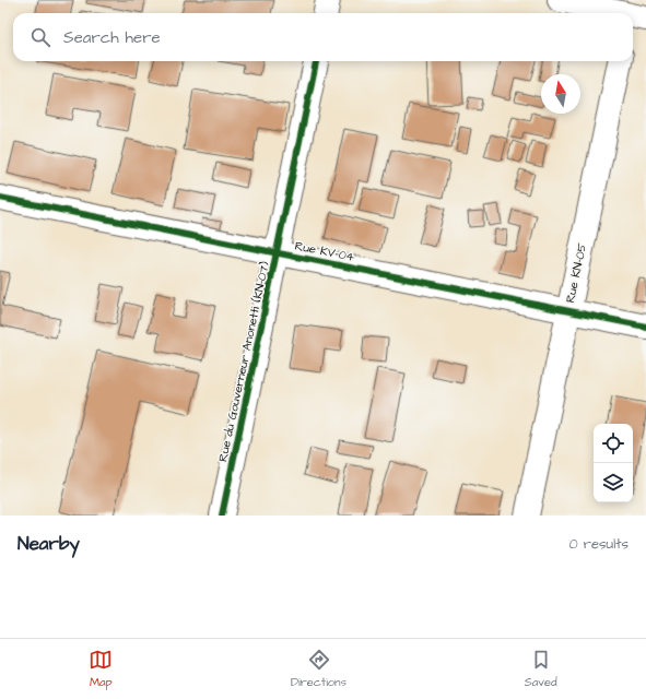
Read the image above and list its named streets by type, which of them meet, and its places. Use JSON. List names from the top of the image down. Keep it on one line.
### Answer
{"streets":{"street":["Rue KV-04","Rue KN-05","Rue du Gouverneur Anonetti (KN-07)"]},"crossings":[["Rue KV-04","Rue KN-05"],["Rue KV-04","Rue du Gouverneur Anonetti (KN-07)"]],"north":"top","page":{"search":"Search here","heading":["Nearby","0 results"],"nav":["Map","Directions","Saved"]}}
